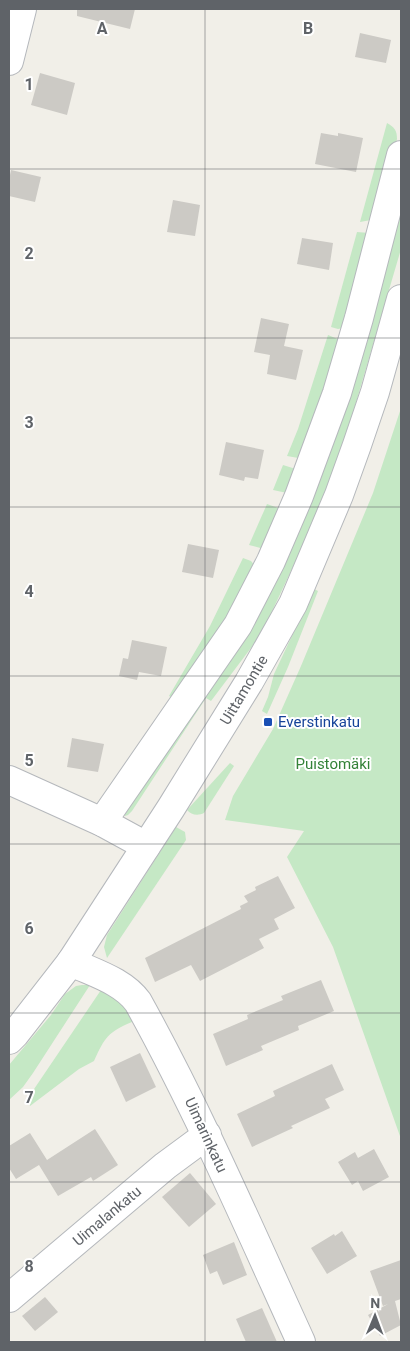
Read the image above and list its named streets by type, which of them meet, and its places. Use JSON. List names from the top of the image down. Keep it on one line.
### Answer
{"streets":{"street":["Uittamontie","Uimarinkatu","Uimalankatu"]},"crossings":[["Uittamontie","Uimarinkatu"],["Uimarinkatu","Uimalankatu"]],"parks":["Puistomäki"],"places":{"transit":["Everstinkatu"]},"north":"top","grid":{"columns":["A","B"],"rows":["1","2","3","4","5","6","7","8"]}}
